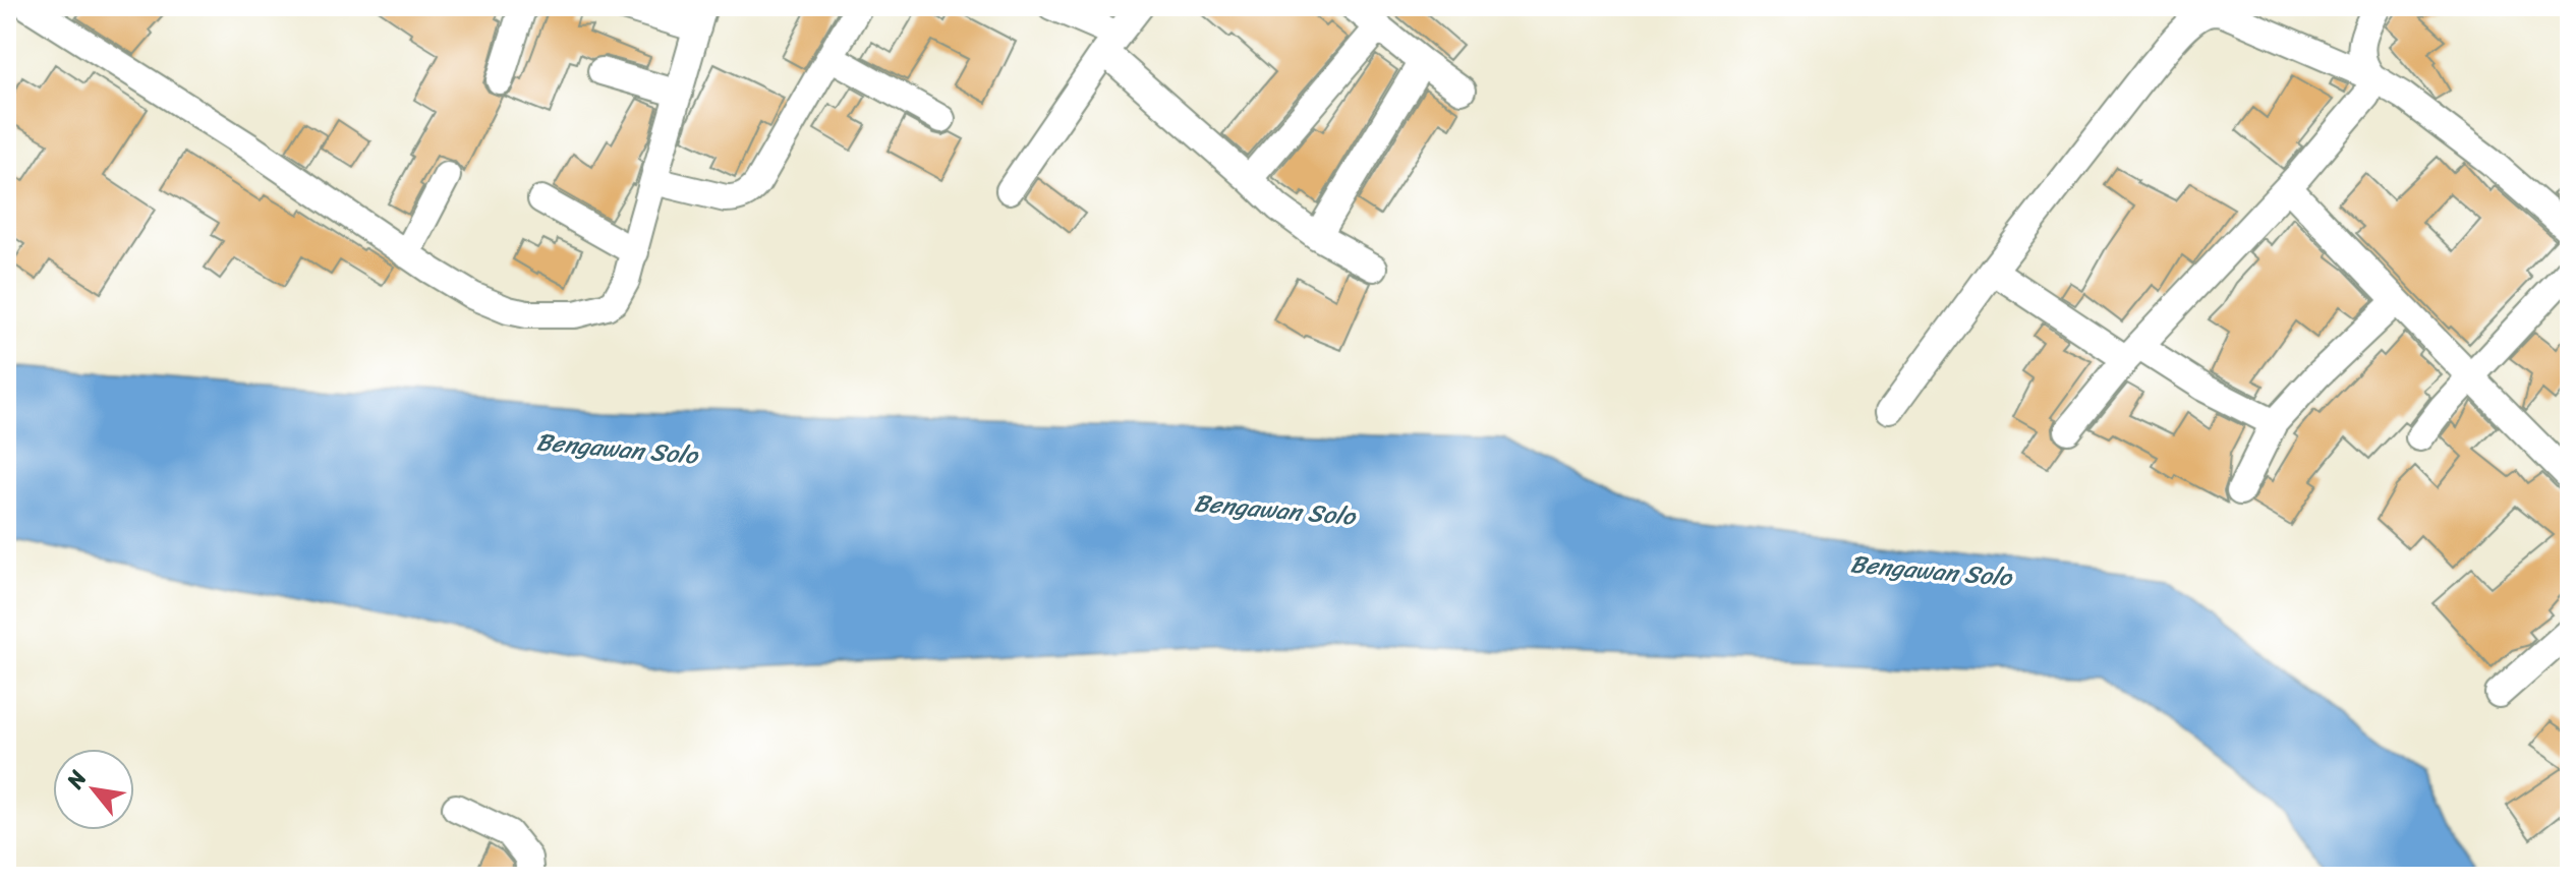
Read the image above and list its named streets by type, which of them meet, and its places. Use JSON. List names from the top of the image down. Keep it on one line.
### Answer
{"water":["Bengawan Solo"],"north":"top left"}
